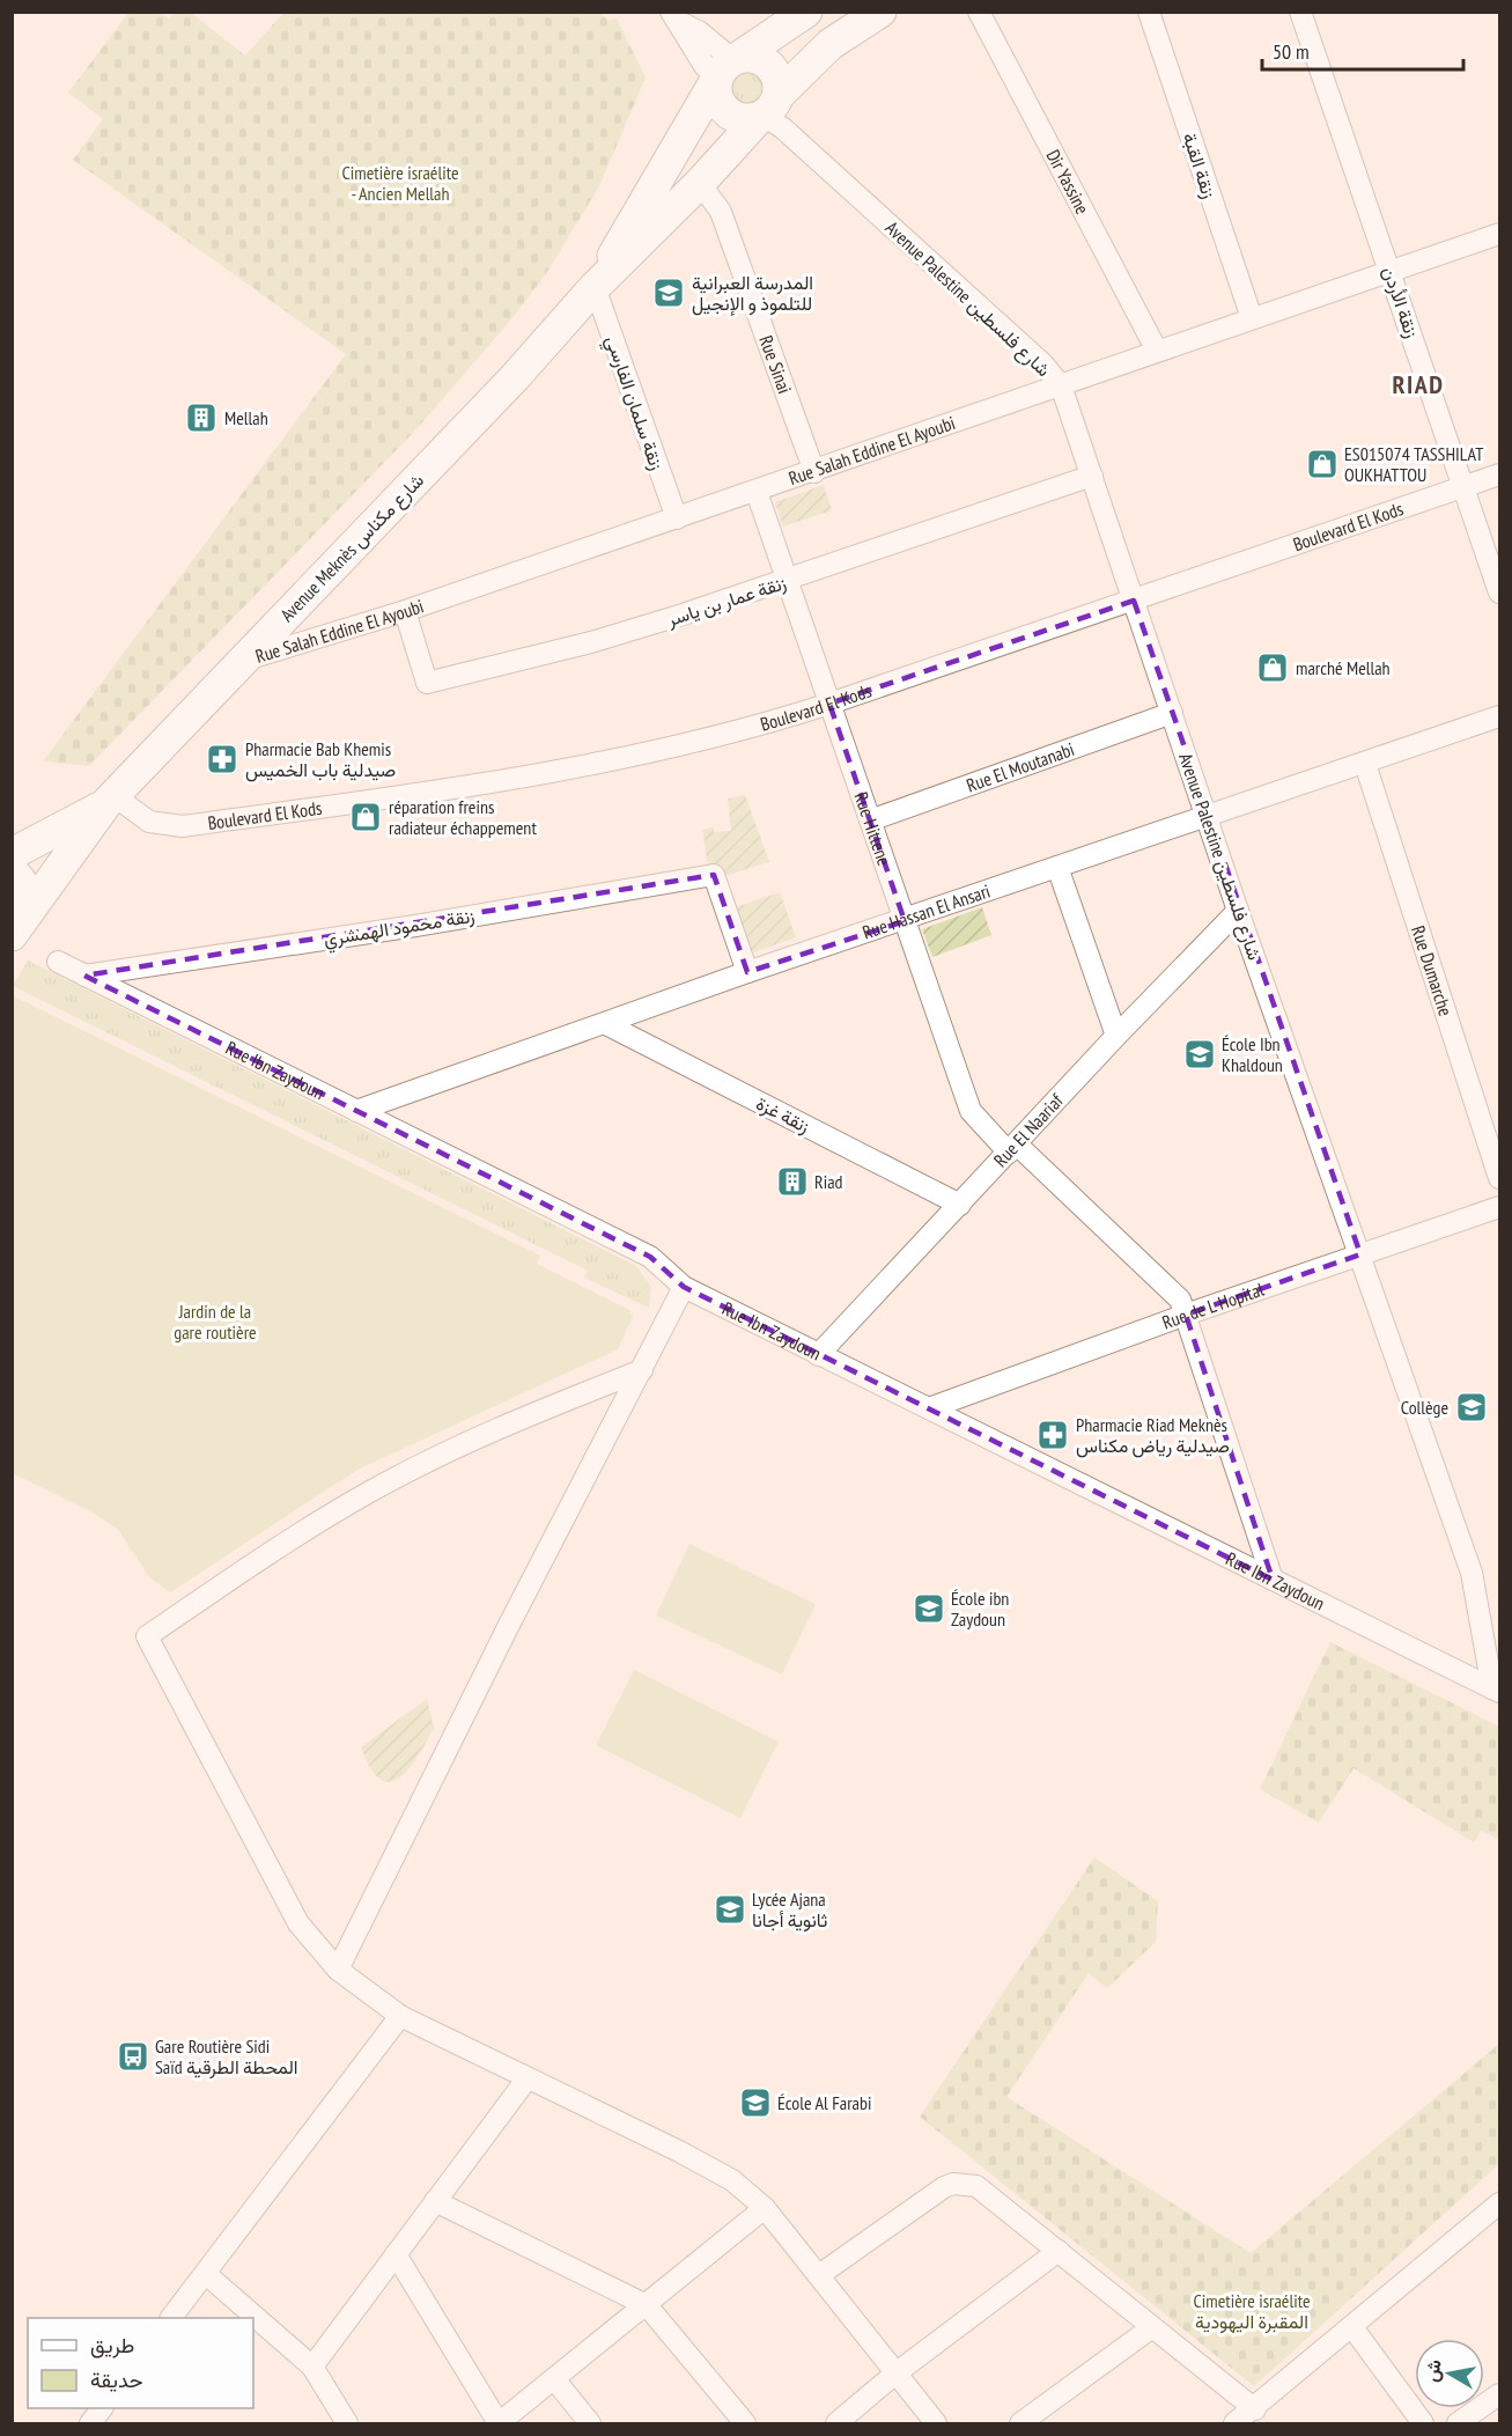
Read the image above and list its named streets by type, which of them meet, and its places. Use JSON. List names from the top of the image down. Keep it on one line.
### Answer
{"streets":{"street":["زنقة القبة","Dir Yassine","Avenue Palestine شارع فلسطين","زنقة الأردن","Rue Sinai","زنقة سلمان الفارسي","Rue Salah Eddine El Ayoubi","Boulevard El Kods","Avenue Meknès شارع مكناس","زنقة عمار بن ياسر","Rue El Moutanabi","Rue Hittene","Rue Hassan El Ansari","زنقة محمود الهمشري","Rue Dumarche","Rue Ibn Zaydoun","زنقة غزة","Rue El Naariaf","Rue de L Hopital"]},"crossings":[["زنقة القبة","Rue Salah Eddine El Ayoubi"],["Dir Yassine","Rue Salah Eddine El Ayoubi"],["Avenue Palestine شارع فلسطين","Rue Salah Eddine El Ayoubi"],["Avenue Palestine شارع فلسطين","Boulevard El Kods"],["Avenue Palestine شارع فلسطين","Avenue Meknès شارع مكناس"],["Avenue Palestine شارع فلسطين","زنقة عمار بن ياسر"],["Avenue Palestine شارع فلسطين","Rue El Moutanabi"],["Avenue Palestine شارع فلسطين","Rue Hassan El Ansari"],["Avenue Palestine شارع فلسطين","Rue Ibn Zaydoun"],["Avenue Palestine شارع فلسطين","Rue El Naariaf"],["Avenue Palestine شارع فلسطين","Rue de L Hopital"],["زنقة الأردن","Rue Salah Eddine El Ayoubi"],["زنقة الأردن","Boulevard El Kods"],["Rue Sinai","Rue Salah Eddine El Ayoubi"],["Rue Sinai","Avenue Meknès شارع مكناس"],["زنقة سلمان الفارسي","Rue Salah Eddine El Ayoubi"],["زنقة سلمان الفارسي","Avenue Meknès شارع مكناس"],["Rue Salah Eddine El Ayoubi","Avenue Meknès شارع مكناس"],["Rue Salah Eddine El Ayoubi","زنقة عمار بن ياسر"],["Rue Salah Eddine El Ayoubi","Rue Hittene"],["Boulevard El Kods","Avenue Meknès شارع مكناس"],["Boulevard El Kods","Rue Hittene"],["زنقة عمار بن ياسر","Rue Hittene"],["Rue El Moutanabi","Rue Hittene"],["Rue Hittene","Rue Hassan El Ansari"],["Rue Hittene","Rue Ibn Zaydoun"],["Rue Hittene","Rue El Naariaf"],["Rue Hittene","Rue de L Hopital"],["Rue Hassan El Ansari","زنقة محمود الهمشري"],["Rue Hassan El Ansari","Rue Dumarche"],["Rue Hassan El Ansari","Rue Ibn Zaydoun"],["Rue Hassan El Ansari","زنقة غزة"],["زنقة محمود الهمشري","Rue Ibn Zaydoun"],["Rue Ibn Zaydoun","Rue El Naariaf"],["Rue Ibn Zaydoun","Rue de L Hopital"],["زنقة غزة","Rue El Naariaf"]],"districts":["RIAD"],"parks":["Cimetière israélite - Ancien Mellah","Jardin de la gare routière","Cimetière israélite المقبرة اليهودية"],"places":{"school or university":["المدرسة العبرانية للتلموذ و الإنجيل","École Ibn Khaldoun","Collège","École ibn Zaydoun","Lycée Ajana ثانوية أجانا","École Al Farabi"],"building":["Mellah","Riad"],"shop":["ES015074 TASSHILAT OUKHATTOU","marché Mellah","réparation freins radiateur échappement"],"pharmacy":["Pharmacie Bab Khemis صيدلية باب الخميس","Pharmacie Riad Meknès صيدلية رياض مكناس"],"bus stop":["Gare Routière Sidi Saïd المحطة الطرقية"]},"legend":["طريق","حديقة"],"scale_bar":"50 m","north":"left"}
